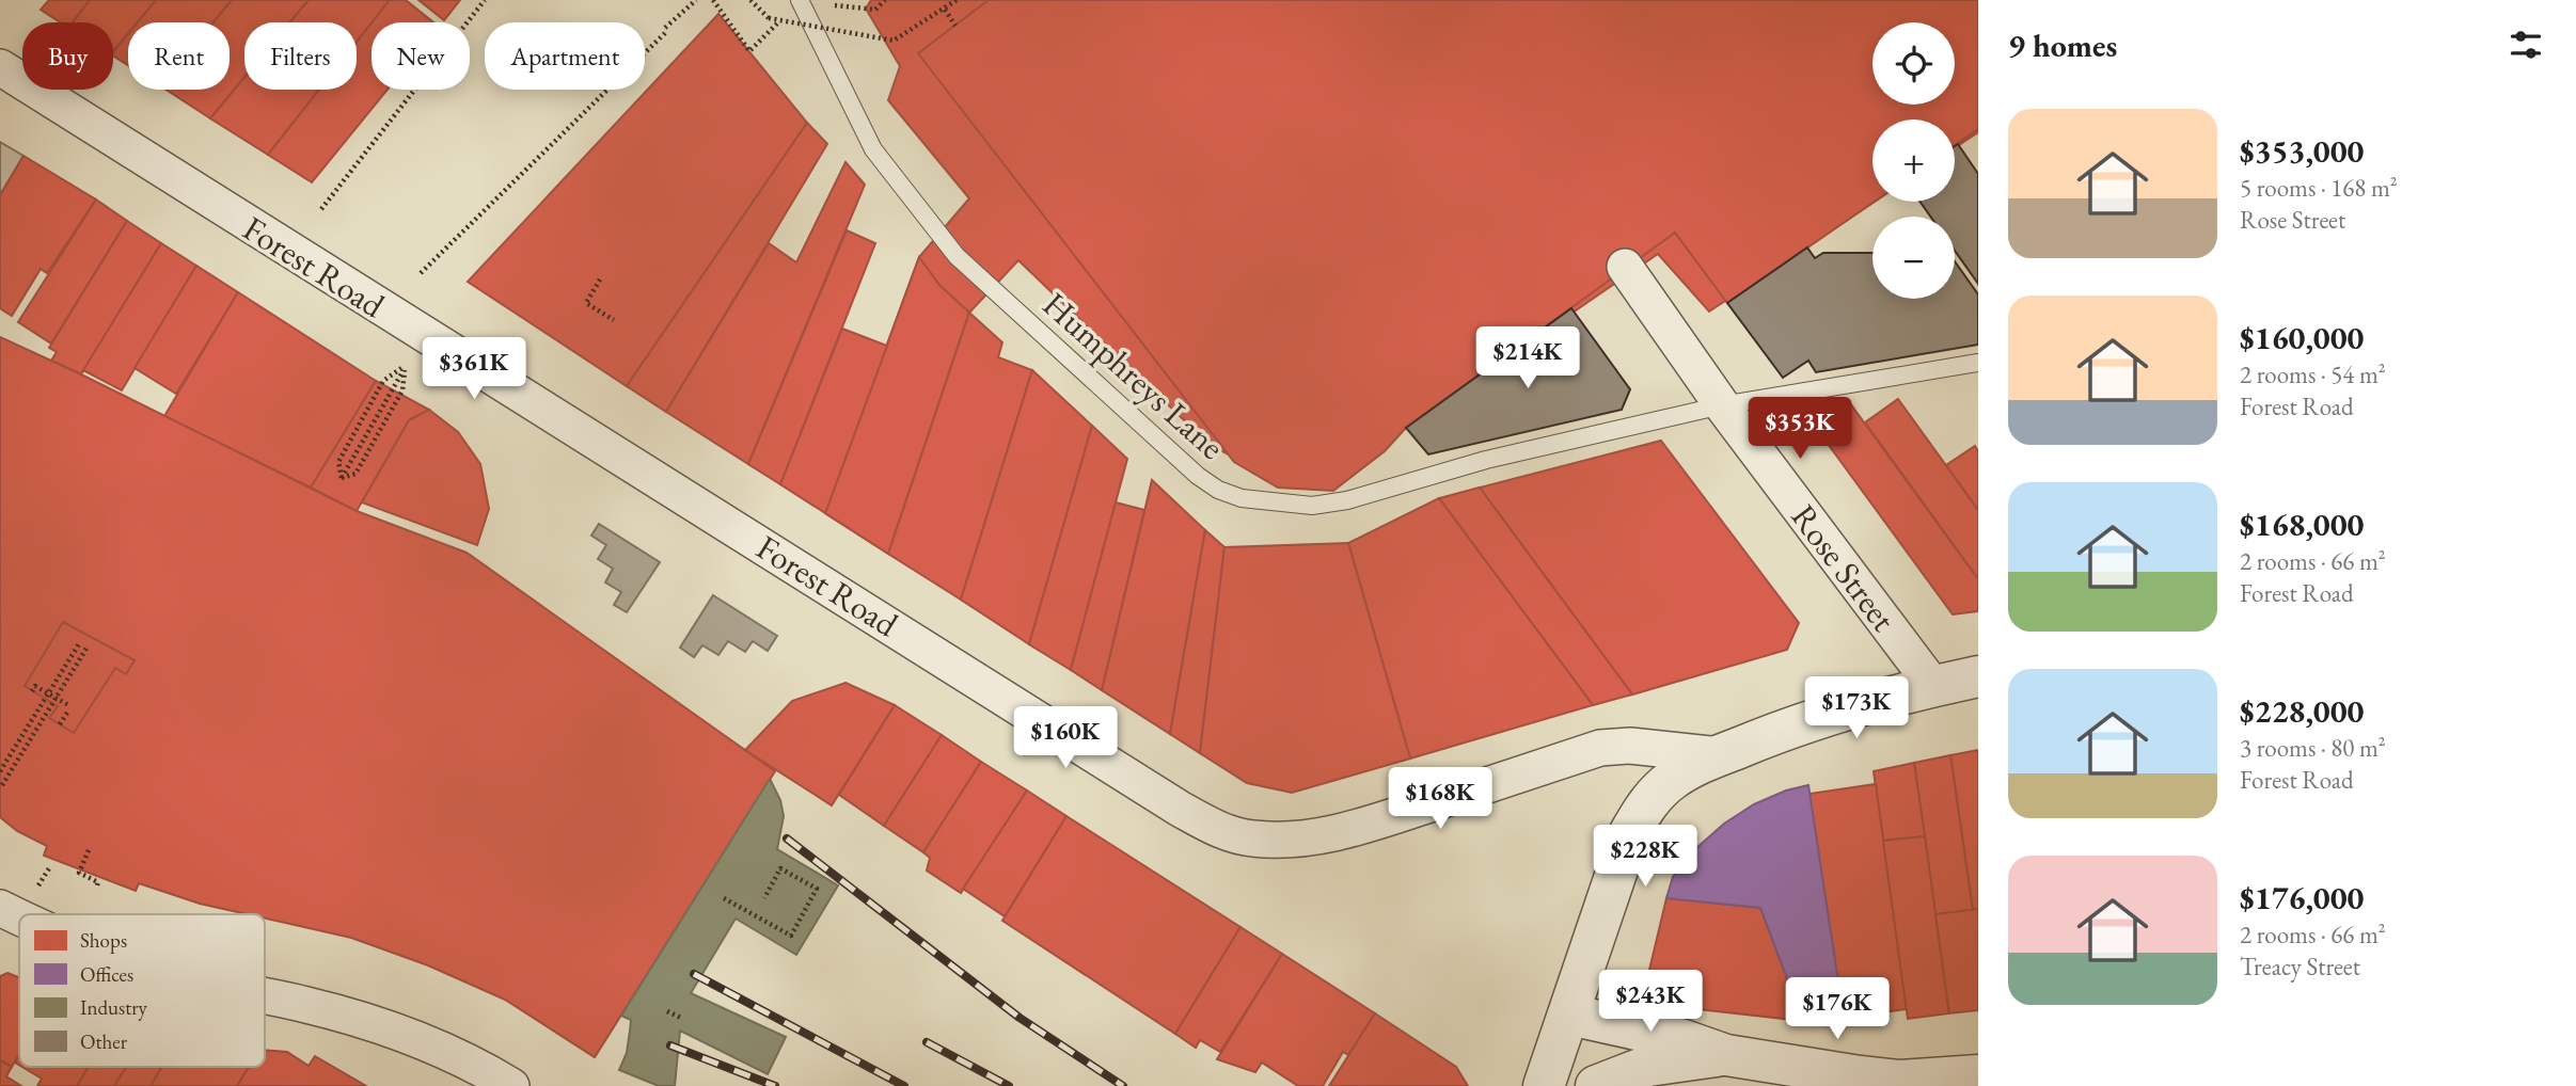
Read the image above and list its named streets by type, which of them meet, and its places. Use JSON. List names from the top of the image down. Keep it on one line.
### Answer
{"streets":{"street":["Forest Road","Rose Street"],"lane":["Humphreys Lane"]},"crossings":[["Forest Road","Rose Street"],["Humphreys Lane","Rose Street"]],"legend":["Shops","Offices","Industry","Other"],"page":{"heading":"9 homes","map_buttons":["+","−"],"chip":["Buy","Rent","Filters","New","Apartment"],"list":[{"name":"$353,000","note":"5 rooms · 168 m² · Rose Street"},{"name":"$160,000","note":"2 rooms · 54 m² · Forest Road"},{"name":"$168,000","note":"2 rooms · 66 m² · Forest Road"},{"name":"$228,000","note":"3 rooms · 80 m² · Forest Road"},{"name":"$176,000","note":"2 rooms · 66 m² · Treacy Street"}],"price":["$214K","$361K","$353K","$173K","$160K","$168K","$228K","$243K","$176K"]}}
